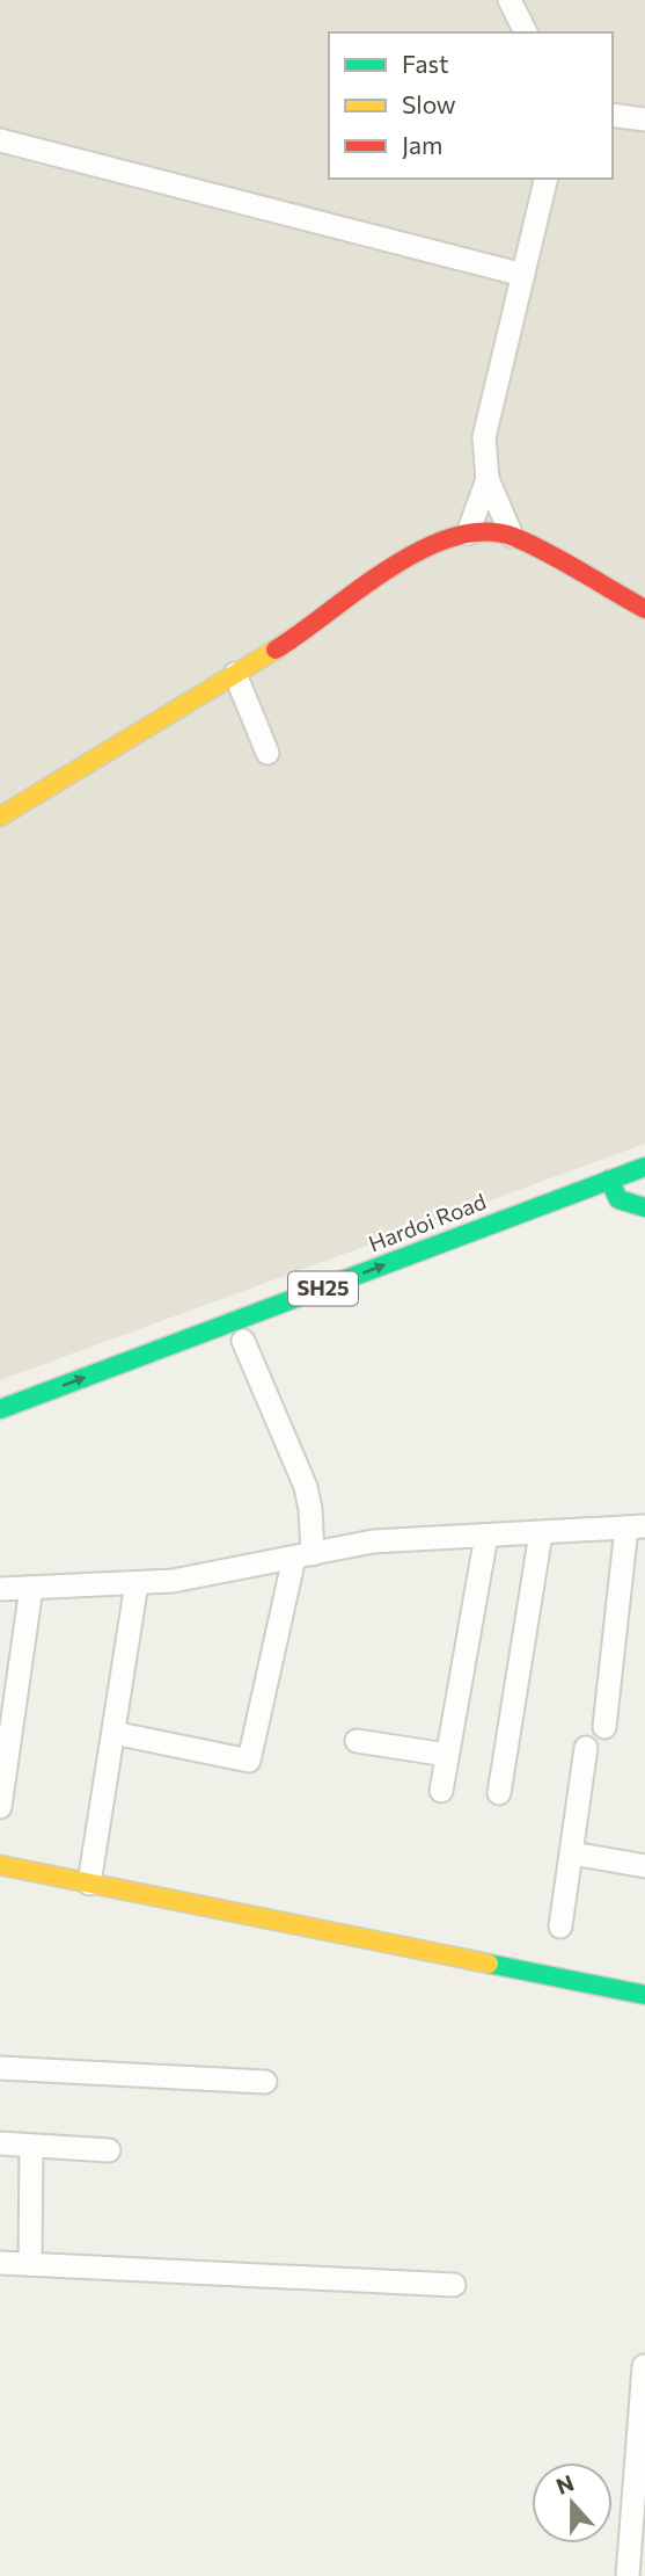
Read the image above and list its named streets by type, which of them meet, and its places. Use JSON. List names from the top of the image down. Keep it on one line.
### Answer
{"streets":{"street":["Hardoi Road","SH25"]},"one_way":["Hardoi Road"],"legend":["Fast","Slow","Jam"],"north":"top"}
